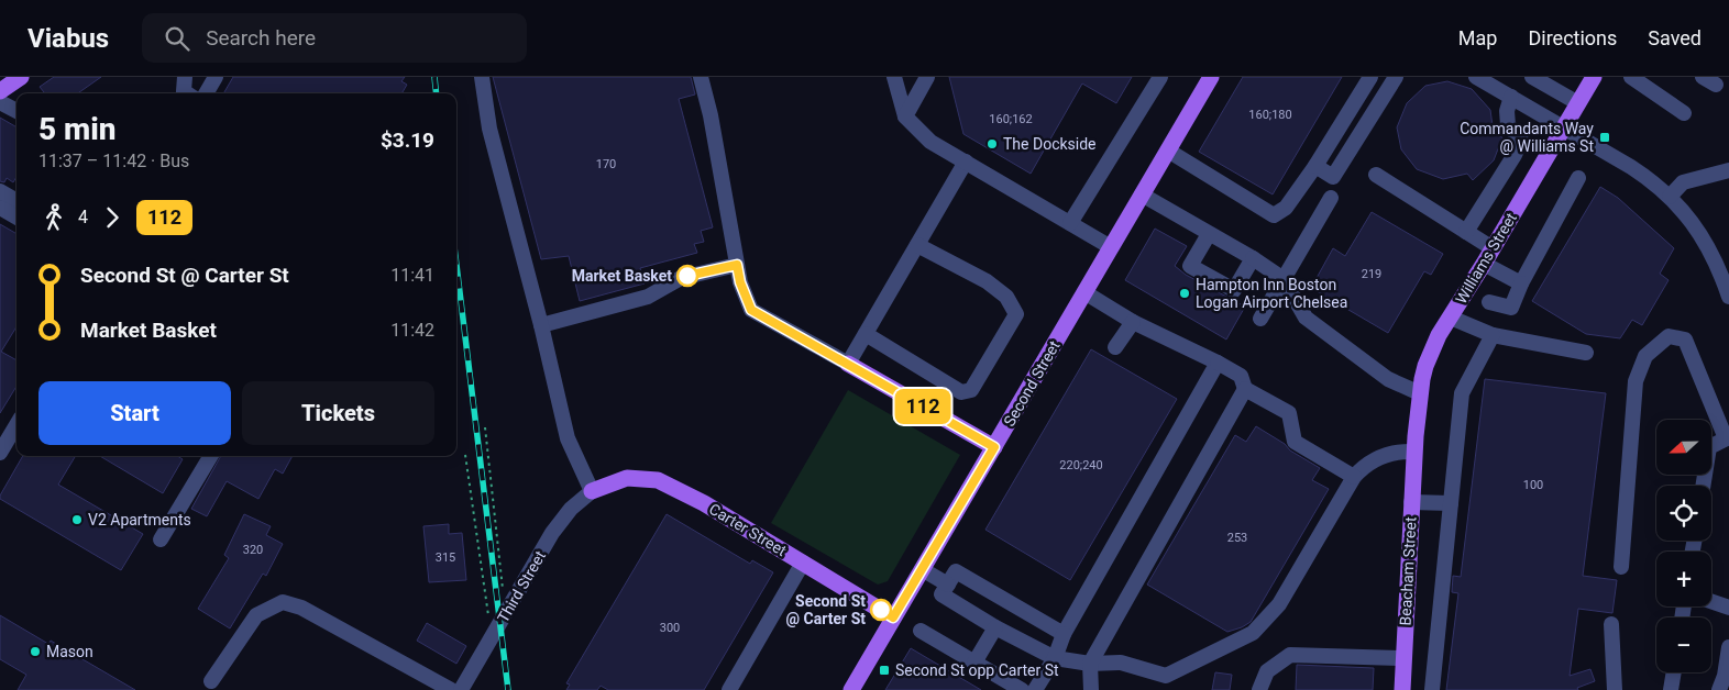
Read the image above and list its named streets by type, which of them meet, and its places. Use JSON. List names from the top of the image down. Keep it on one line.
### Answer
{"streets":{"main road":["Williams Street","Second Street","Carter Street","Beacham Street"],"street":["Third Street"]},"crossings":[["Williams Street","Beacham Street"],["Second Street","Carter Street"],["Carter Street","Third Street"]],"places":{"transit":["Commandants Way @ Williams St","Second St opp Carter St"],"other":["The Dockside","Market Basket","Hampton Inn Boston Logan Airport Chelsea","V2 Apartments","Second St @ Carter St","Mason"]},"lines":["bus line 112"],"house_numbers":["160;180","160;162","170","219","220;240","100","253","320","315","300"],"north":"left","page":{"header":"Viabus","search":"Search here","nav":["Map","Directions","Saved"],"on_map":"112","heading":["5 min","11:37 – 11:42 · Bus","$3.19"],"legs":["4","112"],"list":[{"name":"Second St @ Carter St","value":"11:41"},{"name":"Market Basket","value":"11:42"}],"buttons":["Start","Tickets"],"map_buttons":["+","−"]}}
